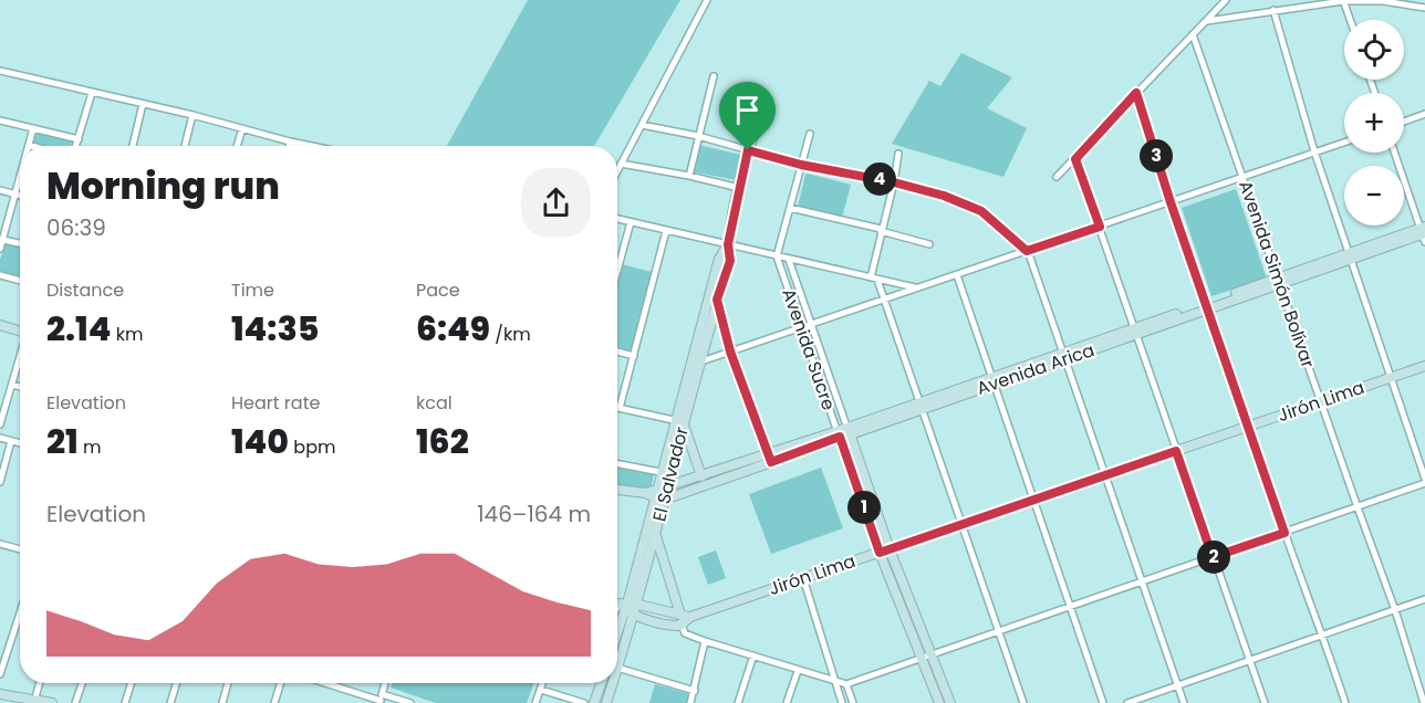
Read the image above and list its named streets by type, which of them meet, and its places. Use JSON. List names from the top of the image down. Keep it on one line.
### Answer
{"streets":{"street":["Avenida Simón Bolívar","Avenida Sucre","Avenida Arica","Jirón Lima","El Salvador"]},"crossings":[["Avenida Simón Bolívar","Avenida Arica"],["Avenida Simón Bolívar","Jirón Lima"],["Avenida Sucre","Avenida Arica"],["Avenida Sucre","Jirón Lima"],["Avenida Arica","El Salvador"]],"page":{"map_buttons":["+","−"],"pins":["3","4","1","2"],"heading":["Morning run","06:39"],"stats":[["Distance","2.14 km"],["Time","14:35"],["Pace","6:49 /km"],["Elevation","21 m"],["Heart rate","140 bpm"],["kcal","162"]],"chart":["Elevation","146–164 m"]}}
